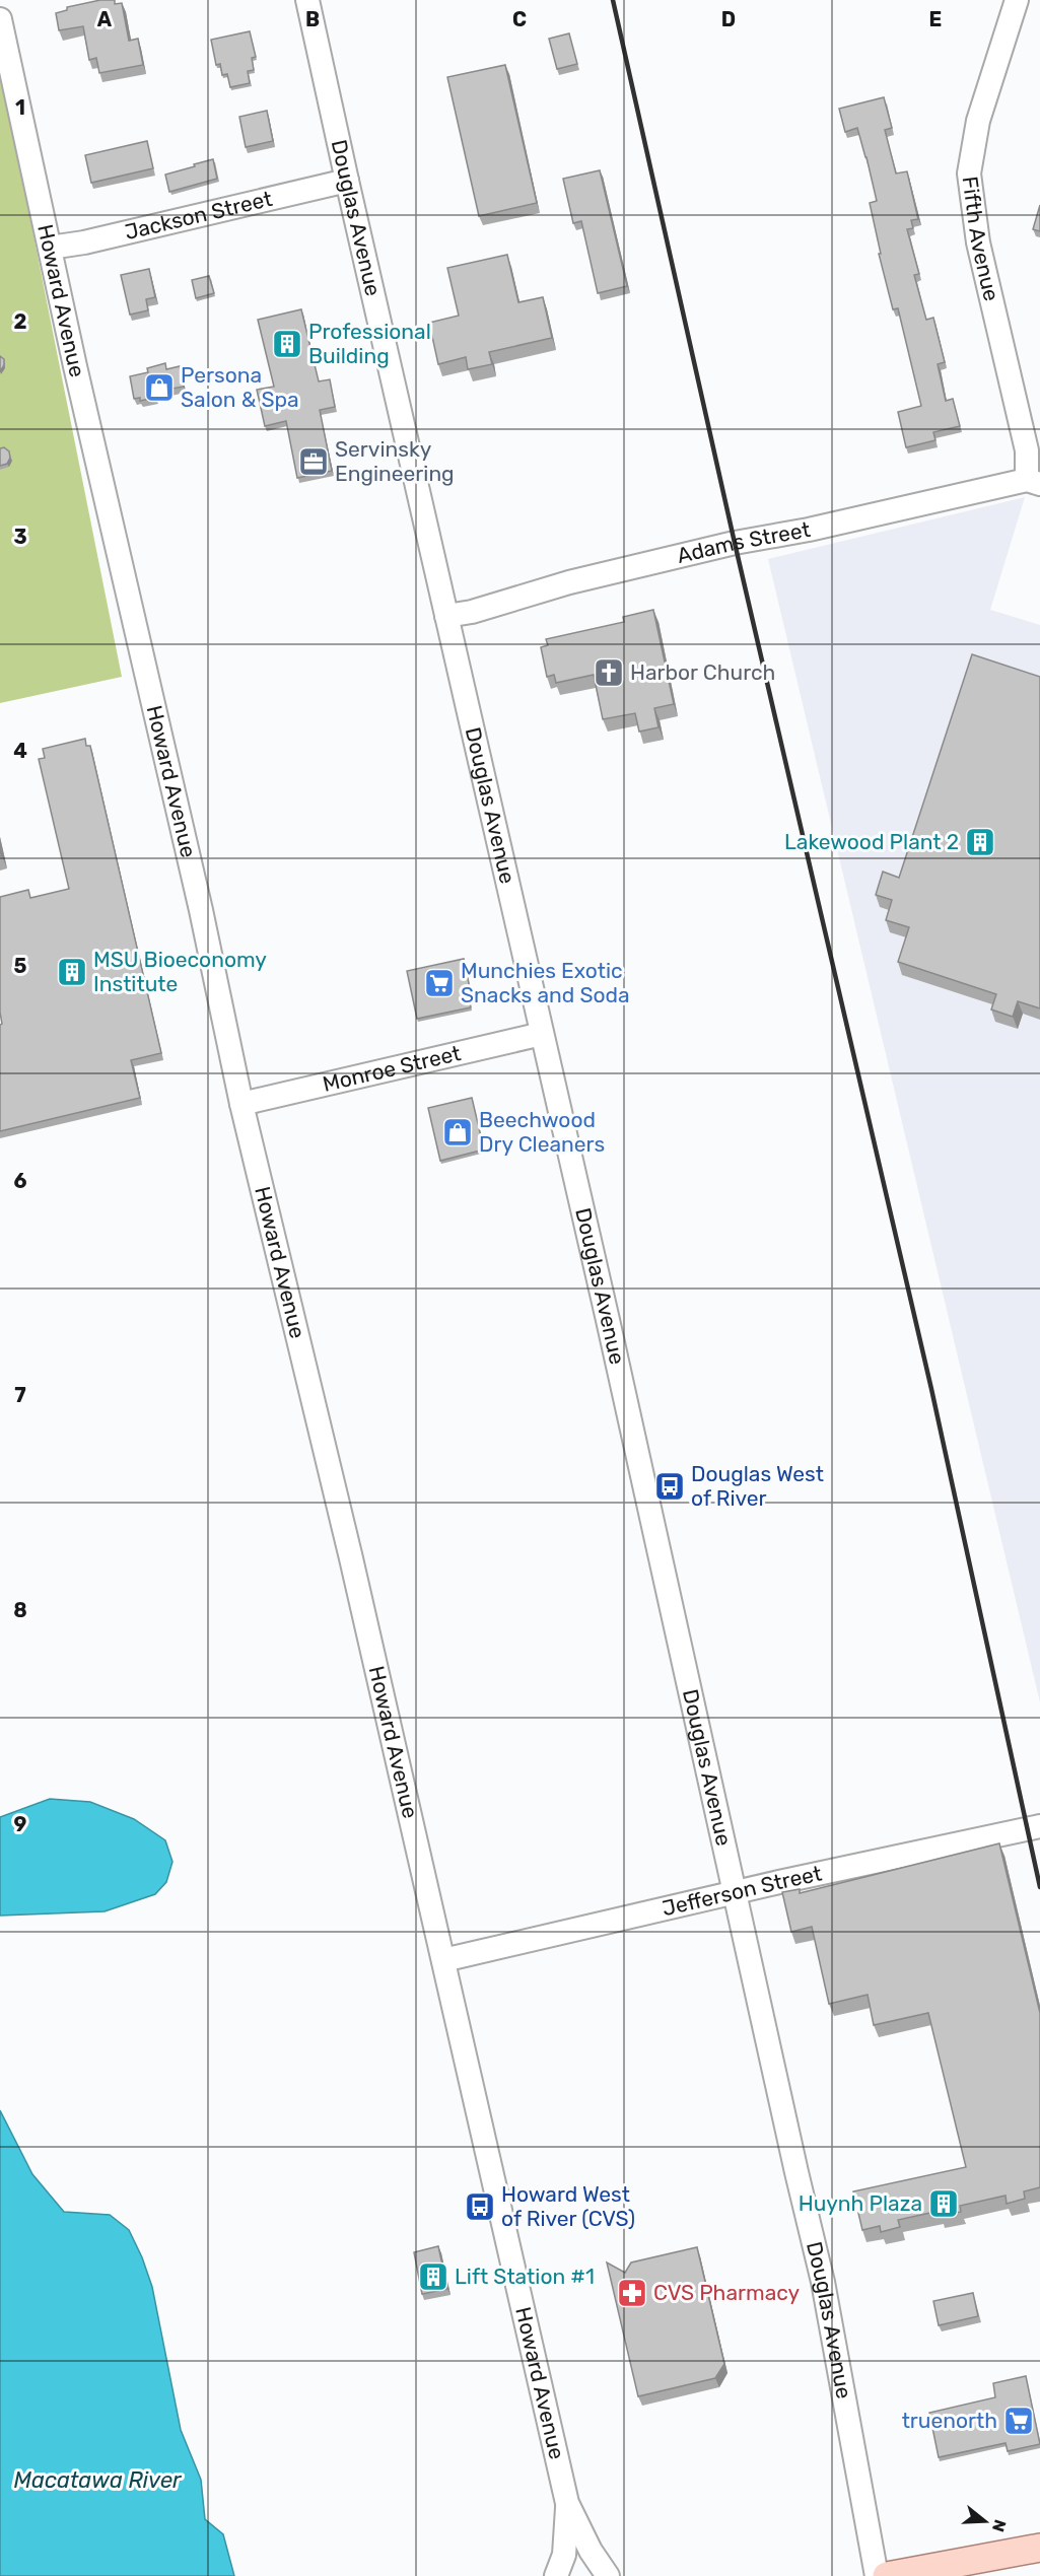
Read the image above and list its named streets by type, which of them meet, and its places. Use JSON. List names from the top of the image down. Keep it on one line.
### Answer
{"streets":{"street":["Jackson Street","Douglas Avenue","Fifth Avenue","Howard Avenue","Adams Street","Monroe Street","Jefferson Street"]},"crossings":[["Jackson Street","Douglas Avenue"],["Jackson Street","Howard Avenue"],["Douglas Avenue","Adams Street"],["Douglas Avenue","Monroe Street"],["Douglas Avenue","Jefferson Street"],["Fifth Avenue","Adams Street"],["Howard Avenue","Monroe Street"],["Howard Avenue","Jefferson Street"]],"water":["Macatawa River"],"places":{"building":["Professional Building","Lakewood Plant 2","MSU Bioeconomy Institute","Huynh Plaza","Lift Station #1"],"shop":["Persona Salon & Spa","Beechwood Dry Cleaners"],"office":["Servinsky Engineering"],"church":["Harbor Church"],"supermarket":["Munchies Exotic Snacks and Soda","truenorth"],"bus stop":["Douglas West of River","Howard West of River (CVS)"],"pharmacy":["CVS Pharmacy"]},"north":"right","grid":{"columns":["A","B","C","D","E"],"rows":["1","2","3","4","5","6","7","8","9"]}}
